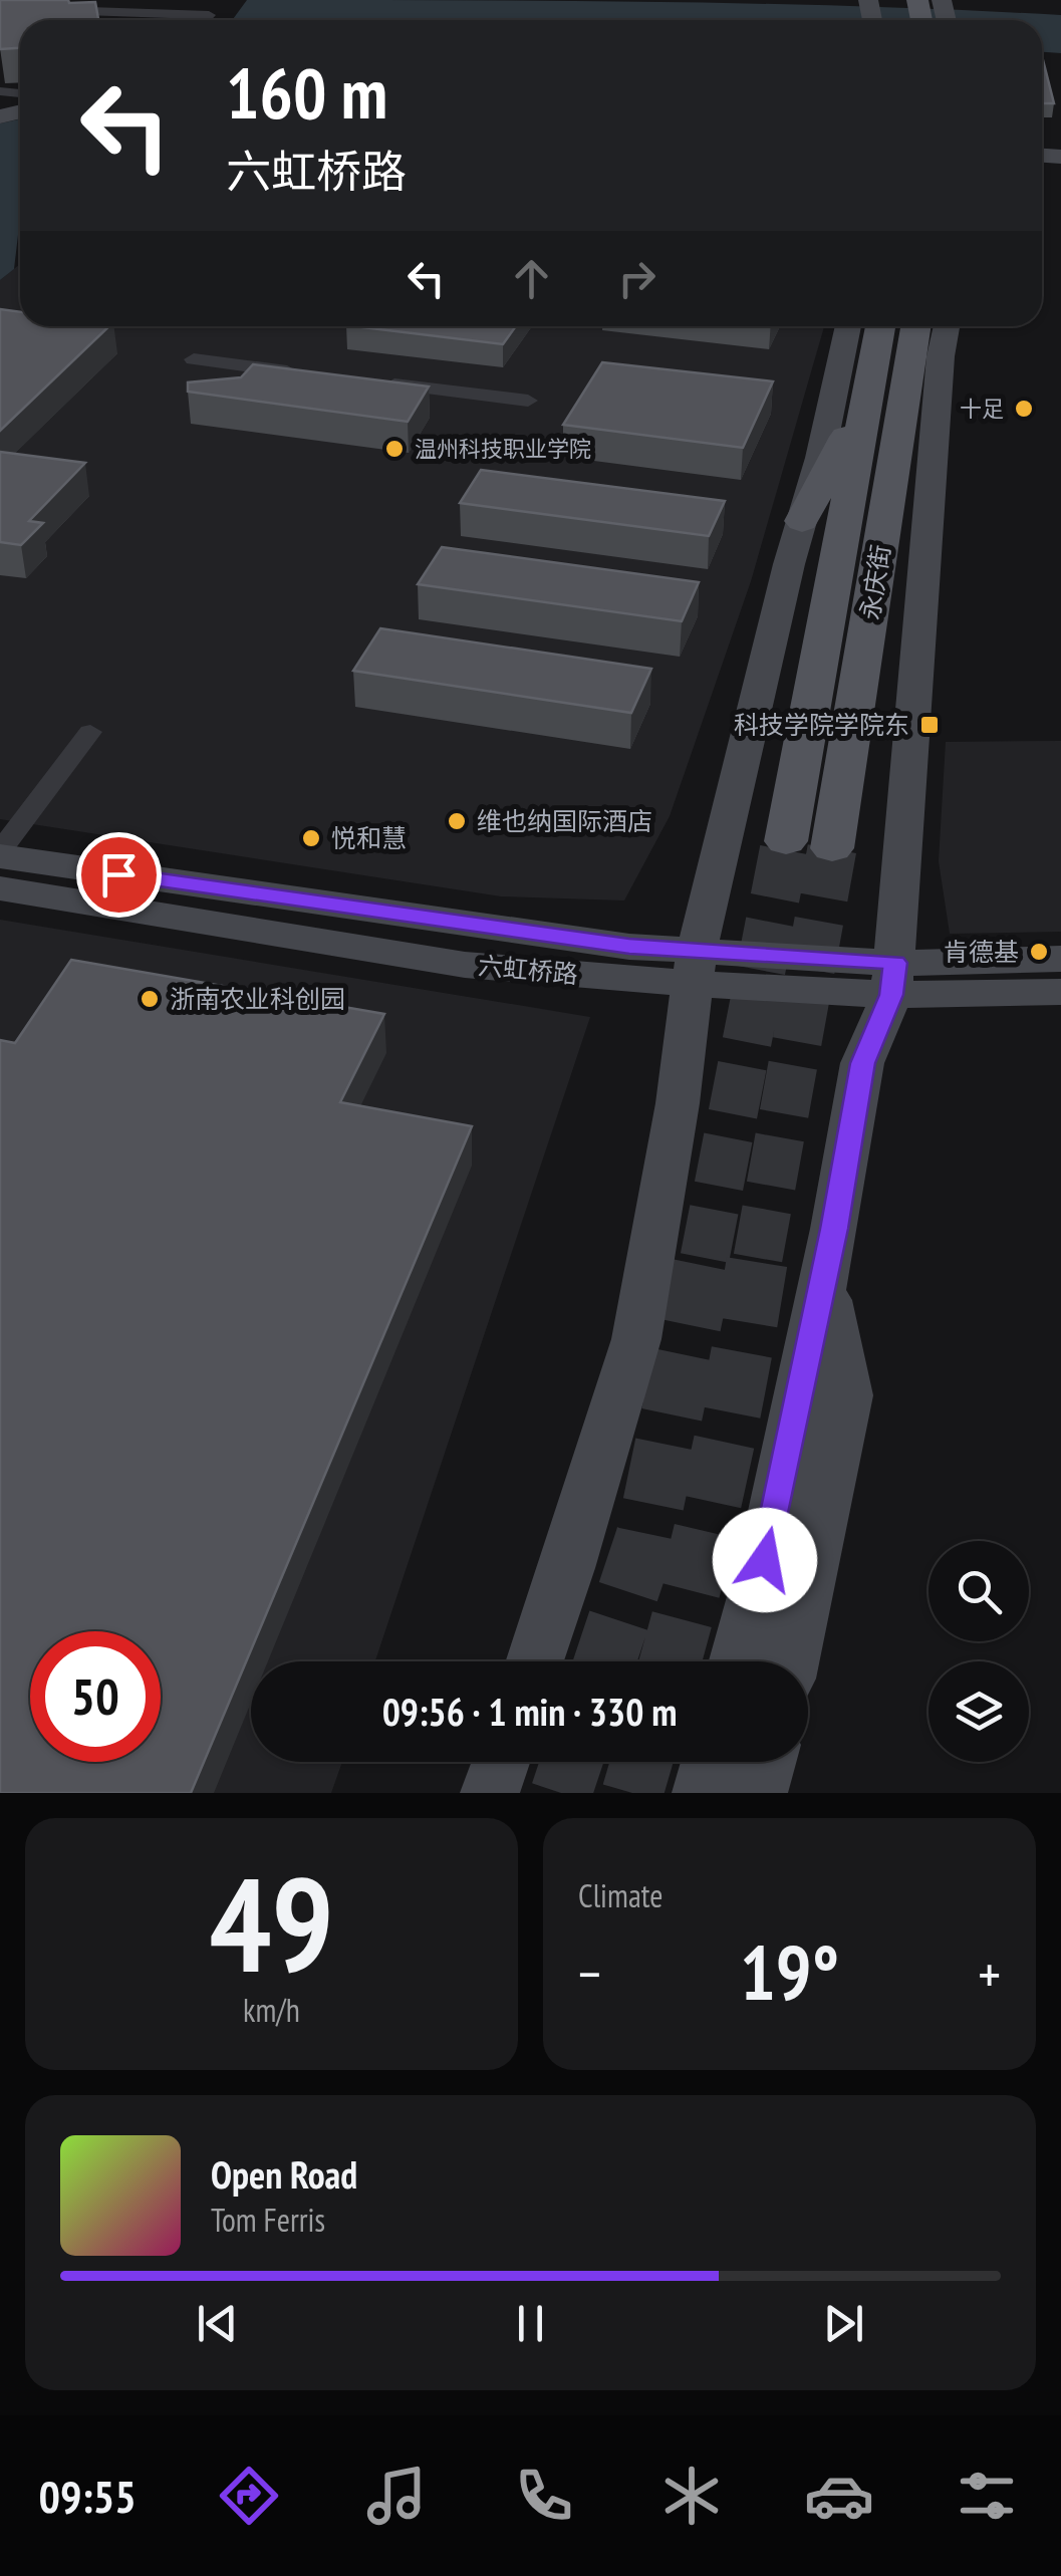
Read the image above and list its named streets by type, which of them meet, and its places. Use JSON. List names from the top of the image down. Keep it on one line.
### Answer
{"streets":{"main road":["永庆街","六虹桥路"]},"places":{"other":["十足","温州科技职业学院","维也纳国际酒店","悦和慧","肯德基","浙南农业科创园"],"transit":["科技学院学院东"]},"page":{"turn":["160 m","六虹桥路"],"limit":"50","trip":"09:56 · 1 min · 330 m","tile":[["49","km/h"],"Climate"],"heat":["−","19°","+"],"song":["Open Road","Tom Ferris"],"tabs":"09:55"}}
